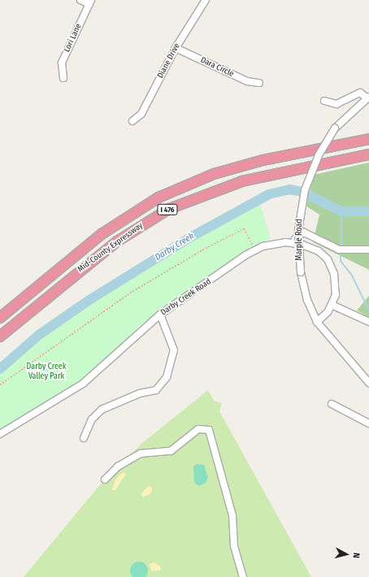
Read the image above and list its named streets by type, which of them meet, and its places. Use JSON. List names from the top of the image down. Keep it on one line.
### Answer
{"streets":{"highway":["I 476","Mid-County Expressway"],"street":["Lori Lane","Diane Drive","Dara Circle","Marple Road","Darby Creek Road"]},"crossings":[["Diane Drive","Dara Circle"],["Marple Road","Darby Creek Road"]],"water":["Darby Creek"],"parks":["Darby Creek Valley Park"],"north":"right"}
